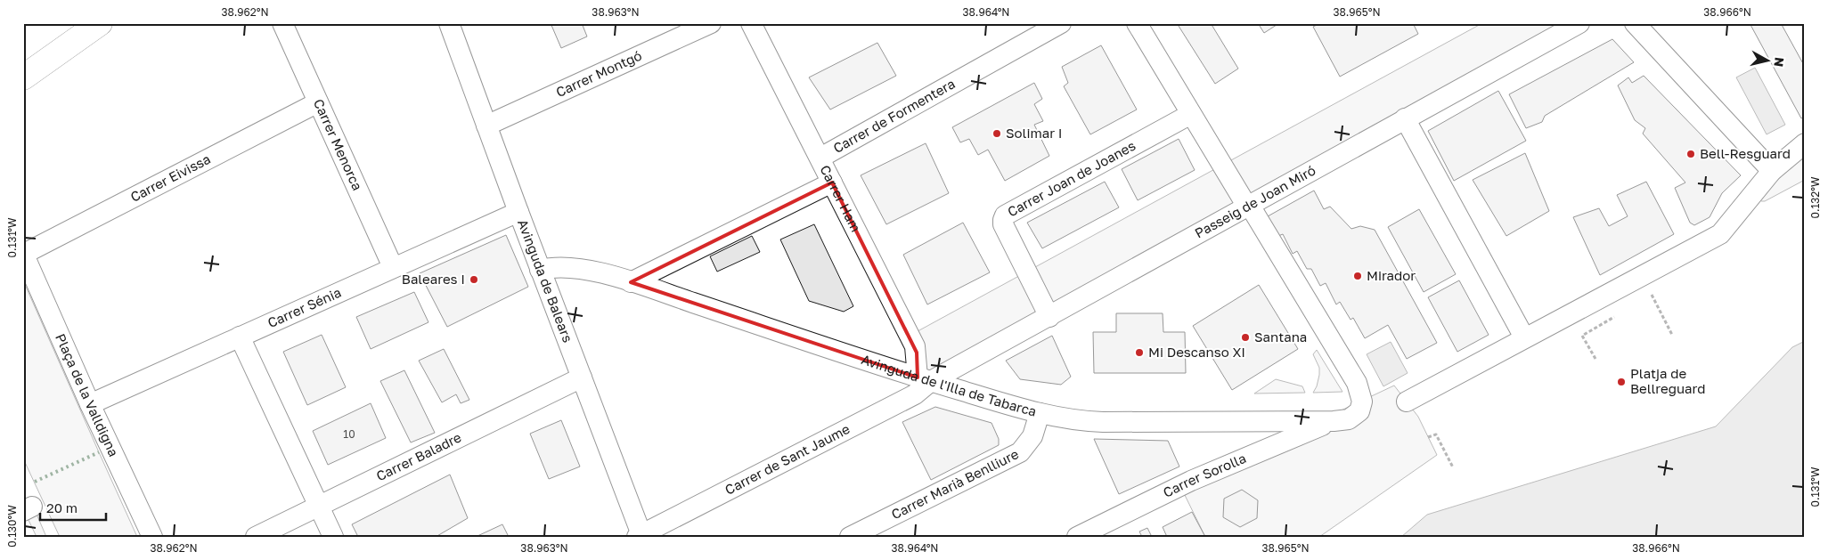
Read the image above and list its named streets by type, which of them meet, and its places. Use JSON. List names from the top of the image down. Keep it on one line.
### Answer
{"streets":{"street":["Carrer Montgó","Carrer de Formentera","Carrer Menorca","Carrer Eivissa","Carrer Joan de Joanes","Carrer Ham","Passeig de Joan Miró","Avinguda de Balears","Carrer Sénia","Avinguda de l'Illa de Tabarca","Plaça de la Valldigna","Carrer Baladre","Carrer de Sant Jaume","Carrer Sorolla","Carrer Marià Benlliure"]},"crossings":[["Carrer Montgó","Avinguda de Balears"],["Carrer de Formentera","Carrer Ham"],["Carrer Menorca","Carrer Eivissa"],["Carrer Menorca","Carrer Sénia"],["Carrer Eivissa","Plaça de la Valldigna"],["Carrer Joan de Joanes","Passeig de Joan Miró"],["Carrer Ham","Passeig de Joan Miró"],["Carrer Ham","Avinguda de l'Illa de Tabarca"],["Carrer Ham","Carrer de Sant Jaume"],["Passeig de Joan Miró","Avinguda de l'Illa de Tabarca"],["Passeig de Joan Miró","Carrer de Sant Jaume"],["Avinguda de Balears","Carrer Sénia"],["Avinguda de Balears","Avinguda de l'Illa de Tabarca"],["Avinguda de Balears","Carrer Baladre"],["Avinguda de Balears","Carrer de Sant Jaume"],["Carrer Sénia","Plaça de la Valldigna"],["Avinguda de l'Illa de Tabarca","Carrer de Sant Jaume"],["Avinguda de l'Illa de Tabarca","Carrer Sorolla"],["Avinguda de l'Illa de Tabarca","Carrer Marià Benlliure"]],"places":["Solimar I","Bell-Resguard","Mirador","Baleares I","Santana","Mi Descanso XI","Platja de Bellreguard"],"house_numbers":["10"],"scale_bar":"20 m","north":"right","coordinates":["38.962°N","38.963°N","38.964°N","38.965°N","38.966°N","0.132°W","0.131°W","0.130°W"]}
